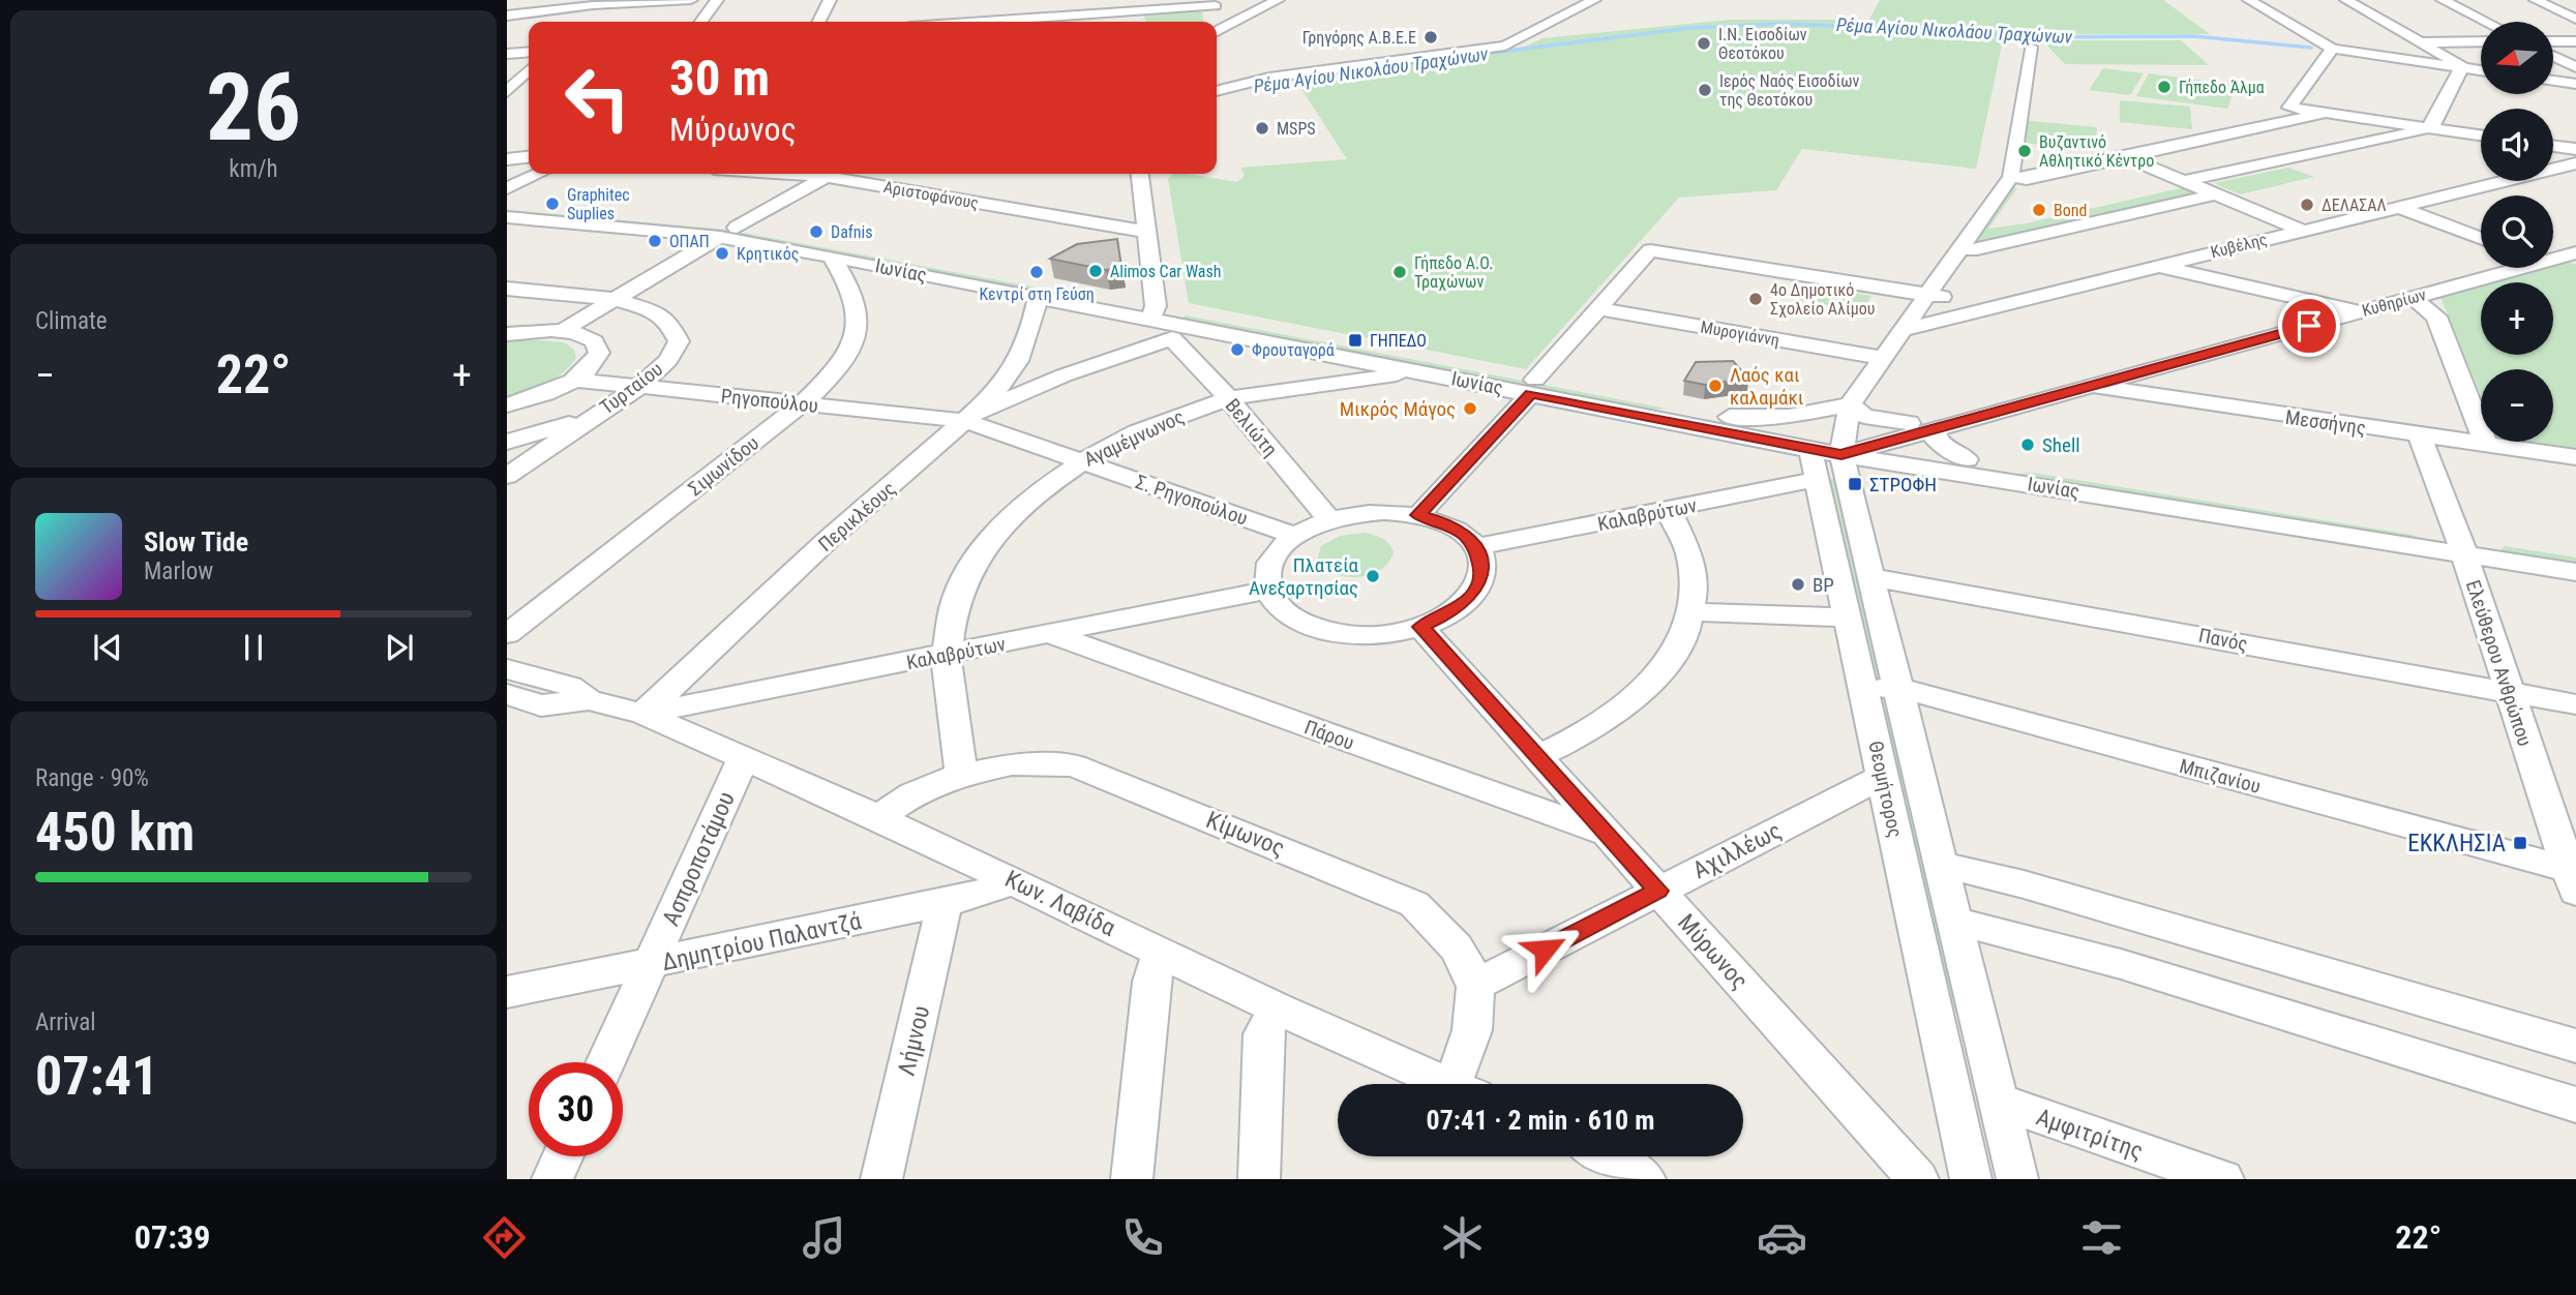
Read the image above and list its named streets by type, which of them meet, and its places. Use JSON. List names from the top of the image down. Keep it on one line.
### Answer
{"streets":{"street":["Αριστοφάνους","Κυβέλης","Ιωνίας","Κυθηρίων","Μυρογιάννη","Τυρταίου","Ρηγοπούλου","Μεσσήνης","Βελιώτη","Αγαμέμνωνος","Σιμωνίδου","Σ. Ρηγοπούλου","Καλαβρύτων","Περικλέους","Πανός","Ελεύθερου Ανθρώπου","Πάρου","Μπιζανίου","Θεομήτορος","Κίμωνος","Αχιλλέως","Ασπροποτάμου","Κων. Λαβίδα","Δημητρίου Παλαντζά","Μύρωνος","Λήμνου","Αμφιτρίτης"]},"crossings":[["Ιωνίας","Κυθηρίων"],["Ιωνίας","Βελιώτη"],["Ιωνίας","Αγαμέμνωνος"],["Ιωνίας","Σιμωνίδου"],["Ιωνίας","Περικλέους"],["Ιωνίας","Ελεύθερου Ανθρώπου"],["Ιωνίας","Θεομήτορος"],["Κυθηρίων","Μεσσήνης"],["Κυθηρίων","Θεομήτορος"],["Τυρταίου","Ρηγοπούλου"],["Ρηγοπούλου","Σιμωνίδου"],["Ρηγοπούλου","Σ. Ρηγοπούλου"],["Ρηγοπούλου","Περικλέους"],["Μεσσήνης","Ελεύθερου Ανθρώπου"],["Βελιώτη","Αγαμέμνωνος"],["Βελιώτη","Σ. Ρηγοπούλου"],["Βελιώτη","Καλαβρύτων"],["Βελιώτη","Μύρωνος"],["Αγαμέμνωνος","Σ. Ρηγοπούλου"],["Αγαμέμνωνος","Καλαβρύτων"],["Αγαμέμνωνος","Κίμωνος"],["Σ. Ρηγοπούλου","Καλαβρύτων"],["Σ. Ρηγοπούλου","Περικλέους"],["Σ. Ρηγοπούλου","Μύρωνος"],["Καλαβρύτων","Περικλέους"],["Καλαβρύτων","Πάρου"],["Καλαβρύτων","Θεομήτορος"],["Καλαβρύτων","Κων. Λαβίδα"],["Καλαβρύτων","Μύρωνος"],["Περικλέους","Κων. Λαβίδα"],["Πανός","Ελεύθερου Ανθρώπου"],["Πανός","Θεομήτορος"],["Ελεύθερου Ανθρώπου","Μπιζανίου"],["Πάρου","Μύρωνος"],["Μπιζανίου","Θεομήτορος"],["Θεομήτορος","Αχιλλέως"],["Θεομήτορος","Αμφιτρίτης"],["Κίμωνος","Αχιλλέως"],["Κίμωνος","Κων. Λαβίδα"],["Αχιλλέως","Μύρωνος"],["Ασπροποτάμου","Κων. Λαβίδα"],["Ασπροποτάμου","Δημητρίου Παλαντζά"],["Κων. Λαβίδα","Δημητρίου Παλαντζά"],["Δημητρίου Παλαντζά","Λήμνου"]],"water":["Ρέμα Αγίου Νικολάου Τραχώνων"],"places":{"other":["Γρηγόρης Α.Β.Ε.Ε","Ι.Ν. Εισοδίων Θεοτόκου","Γήπεδο Άλμα","Ιερός Ναός Εισοδίων της Θεοτόκου","MSPS","Βυζαντινό Αθλητικό Κέντρο","Graphitec Suplies","ΔΕΛΑΣΑΛ","Bond","Dafnis","ΟΠΑΠ","Κρητικός","Alimos Car Wash","Κεντρί στη Γεύση","Γήπεδο Α.Ο. Τραχώνων","4ο Δημοτικό Σχολείο Αλίμου","Φρουταγορά","Λαός και καλαμάκι","Μικρός Μάγος","Shell","Πλατεία Ανεξαρτησίας","BP"],"transit":["ΓΗΠΕΔΟ","ΣΤΡΟΦΗ","ΕΚΚΛΗΣΙΑ"]},"north":"left","page":{"tile":[["26","km/h"],"Climate",["Range · 90%","450 km"],["Arrival","07:41"]],"map_buttons":["+","−"],"turn":["30 m","Μύρωνος"],"heat":["−","22°","+"],"song":["Slow Tide","Marlow"],"limit":"30","trip":"07:41 · 2 min · 610 m","tabs":["07:39","22°"]}}
